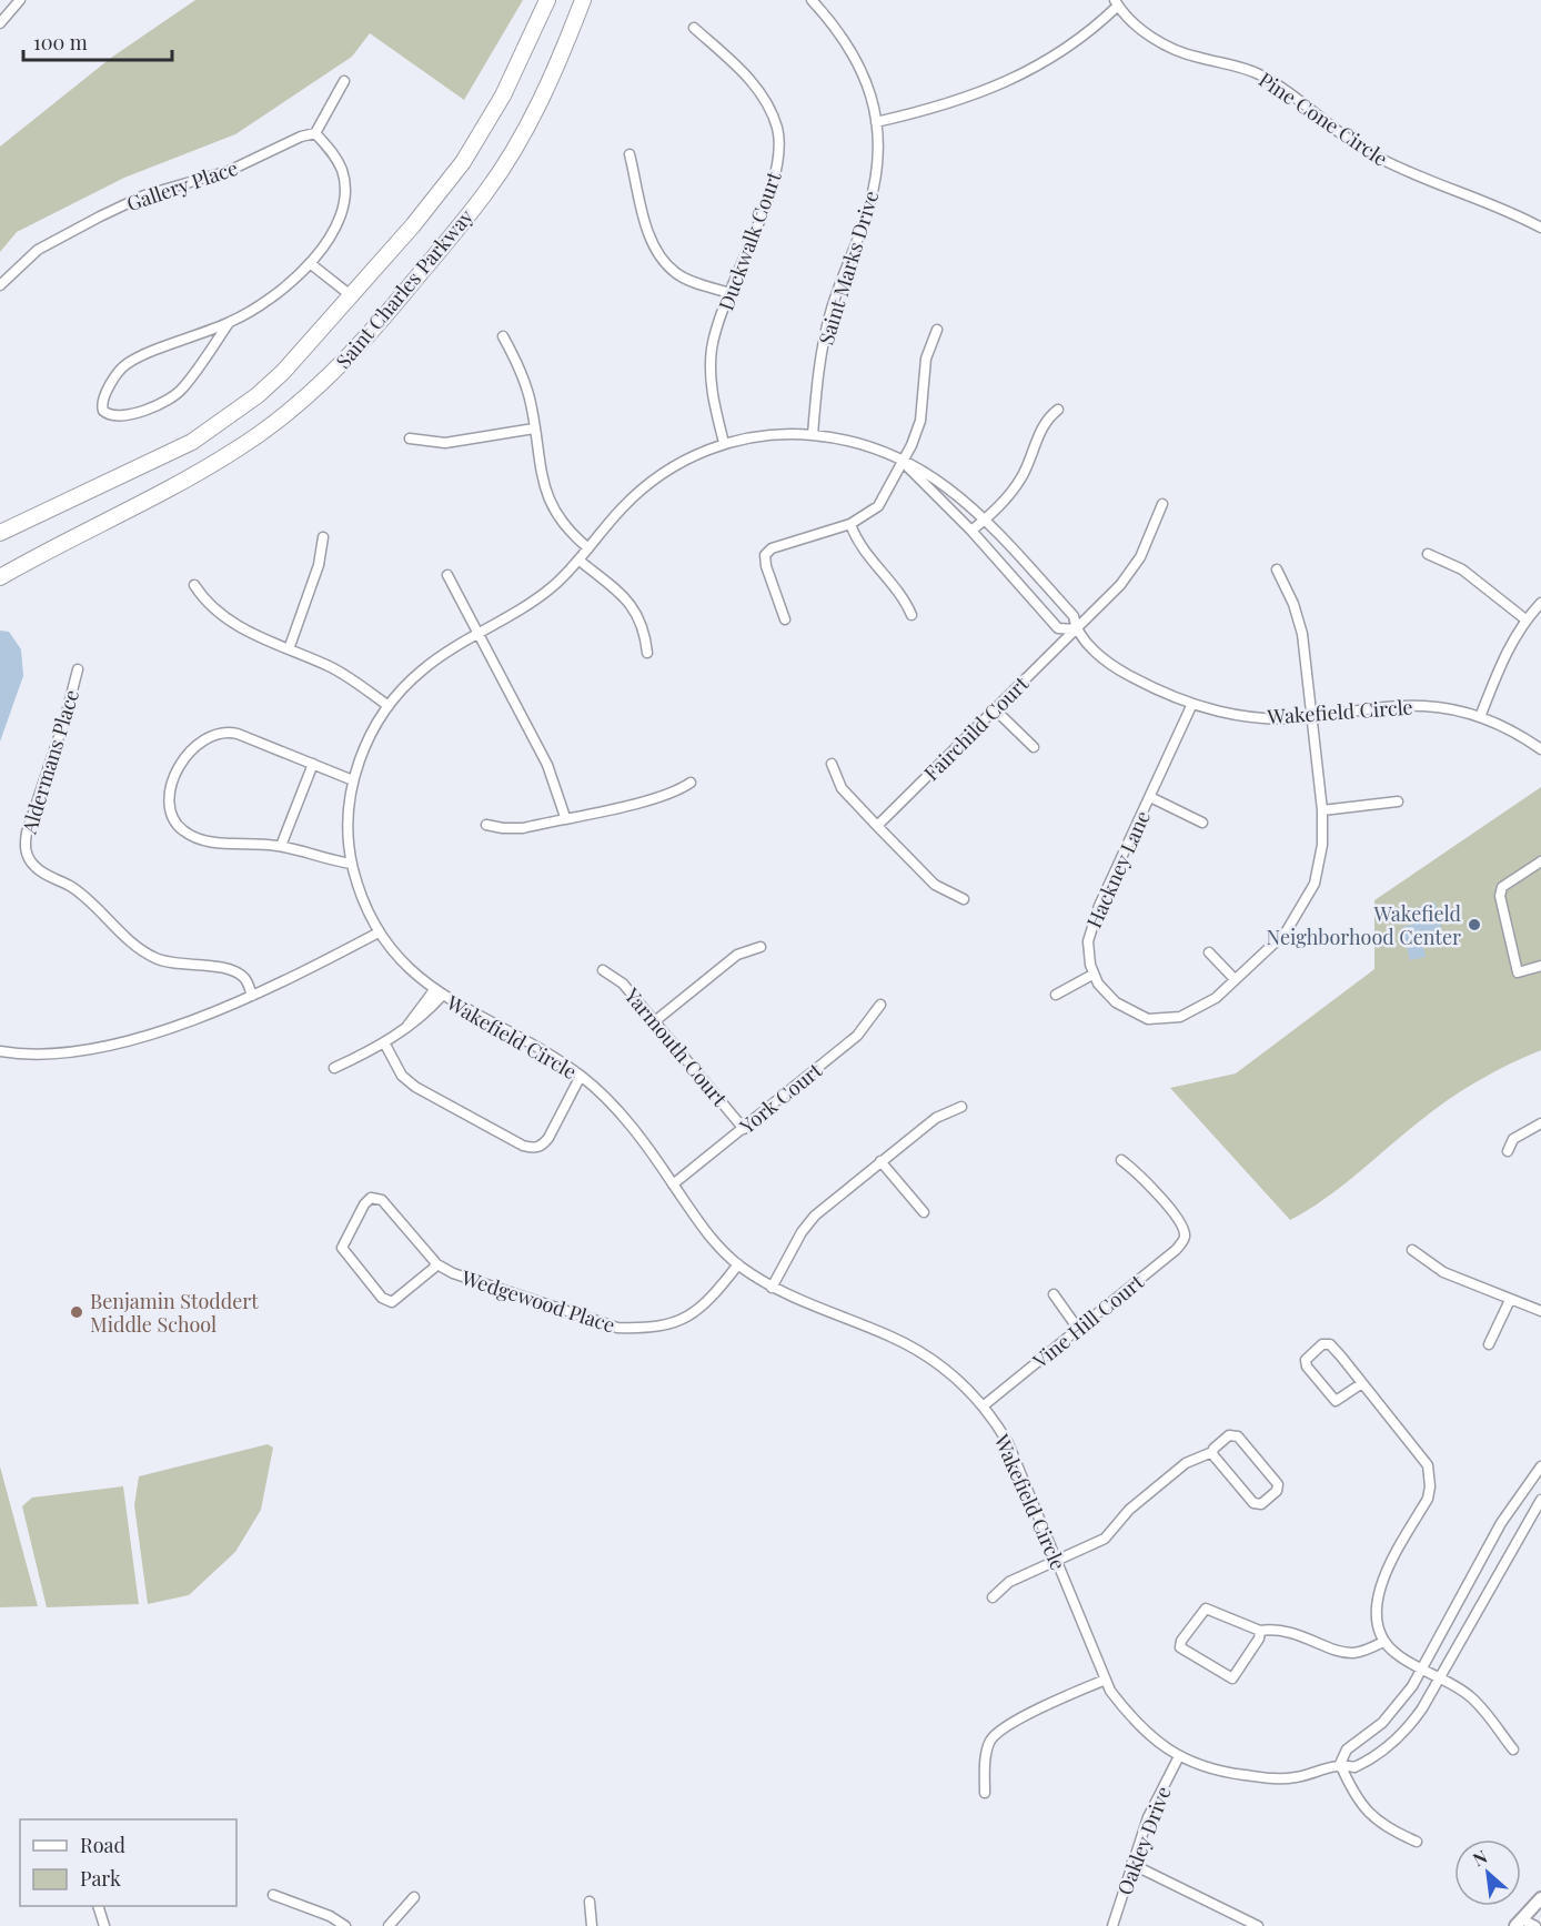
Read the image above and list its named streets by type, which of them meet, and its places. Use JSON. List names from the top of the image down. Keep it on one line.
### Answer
{"streets":{"main road":["Saint Charles Parkway"],"street":["Pine Cone Circle","Gallery Place","Duckwalk Court","Saint Marks Drive","Wakefield Circle","Fairchild Court","Aldermans Place","Hackney Lane","Yarmouth Court","York Court","Wedgewood Place","Vine Hill Court","Oakley Drive"]},"crossings":[["Duckwalk Court","Wakefield Circle"],["Saint Marks Drive","Wakefield Circle"],["Wakefield Circle","Fairchild Court"],["Wakefield Circle","Hackney Lane"],["Wakefield Circle","York Court"],["Wakefield Circle","Wedgewood Place"],["Wakefield Circle","Vine Hill Court"],["Wakefield Circle","Oakley Drive"],["Yarmouth Court","York Court"]],"places":["Wakefield Neighborhood Center","Benjamin Stoddert Middle School"],"legend":["Road","Park"],"scale_bar":"100 m","north":"top left"}
